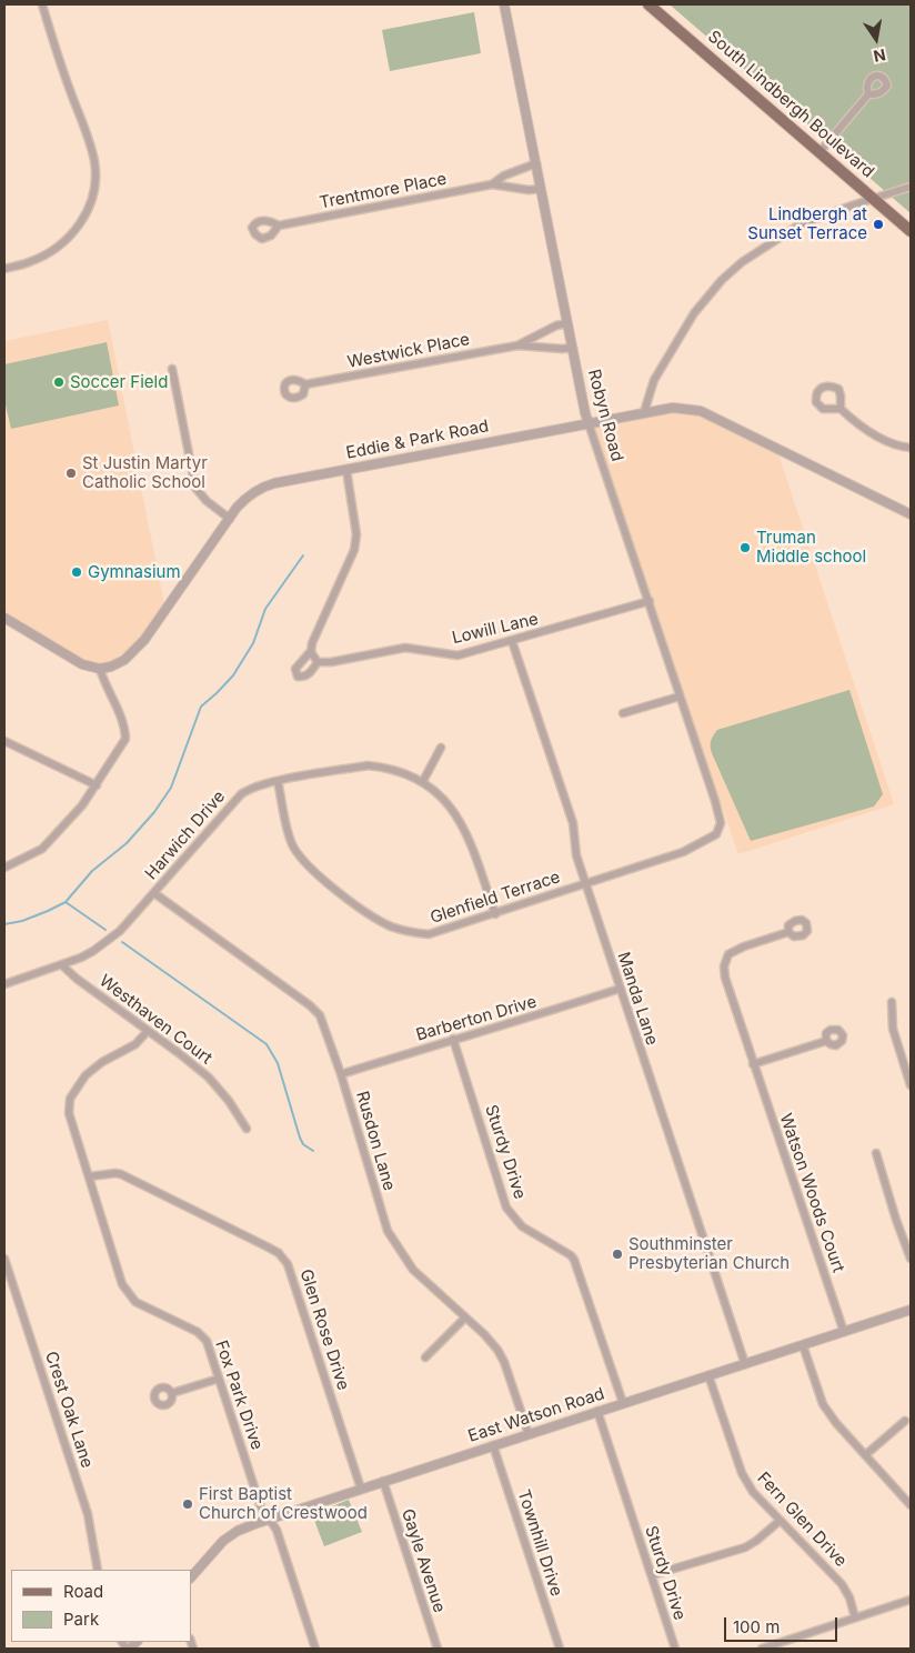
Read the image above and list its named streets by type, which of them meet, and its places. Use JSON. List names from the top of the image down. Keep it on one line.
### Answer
{"streets":{"main road":["South Lindbergh Boulevard"],"street":["Trentmore Place","Westwick Place","Robyn Road","Eddie & Park Road","Lowill Lane","Harwich Drive","Glenfield Terrace","Manda Lane","Barberton Drive","Westhaven Court","Rusdon Lane","Sturdy Drive","Watson Woods Court","Glen Rose Drive","Fox Park Drive","Crest Oak Lane","East Watson Road","Fern Glen Drive","Townhill Drive","Gayle Avenue"]},"crossings":[["Trentmore Place","Robyn Road"],["Westwick Place","Robyn Road"],["Robyn Road","Eddie & Park Road"],["Robyn Road","Lowill Lane"],["Robyn Road","Glenfield Terrace"],["Lowill Lane","Manda Lane"],["Harwich Drive","Glenfield Terrace"],["Harwich Drive","Westhaven Court"],["Harwich Drive","Rusdon Lane"],["Glenfield Terrace","Manda Lane"],["Manda Lane","Barberton Drive"],["Manda Lane","East Watson Road"],["Barberton Drive","Rusdon Lane"],["Barberton Drive","Sturdy Drive"],["Westhaven Court","Fox Park Drive"],["Rusdon Lane","East Watson Road"],["Sturdy Drive","East Watson Road"],["Watson Woods Court","East Watson Road"],["Glen Rose Drive","Fox Park Drive"],["Glen Rose Drive","East Watson Road"],["Fox Park Drive","East Watson Road"],["East Watson Road","Fern Glen Drive"],["East Watson Road","Townhill Drive"],["East Watson Road","Gayle Avenue"]],"places":["Lindbergh at Sunset Terrace","Soccer Field","St Justin Martyr Catholic School","Truman Middle school","Gymnasium","Southminster Presbyterian Church","First Baptist Church of Crestwood"],"legend":["Road","Park"],"scale_bar":"100 m","north":"bottom"}
